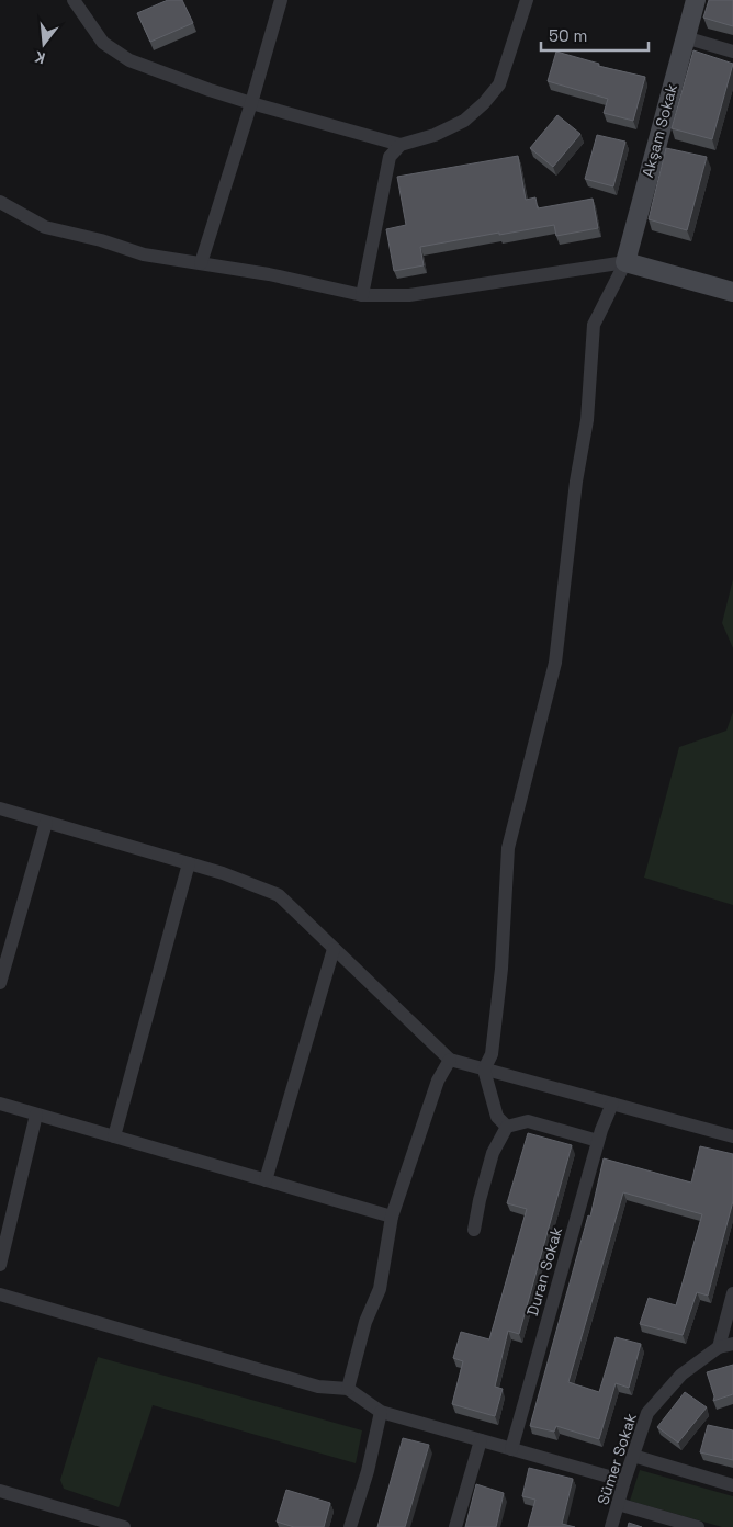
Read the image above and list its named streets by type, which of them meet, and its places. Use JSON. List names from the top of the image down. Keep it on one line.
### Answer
{"streets":{"street":["Akşam Sokak","Duran Sokak","Sümer Sokak"]},"scale_bar":"50 m","north":"bottom"}
